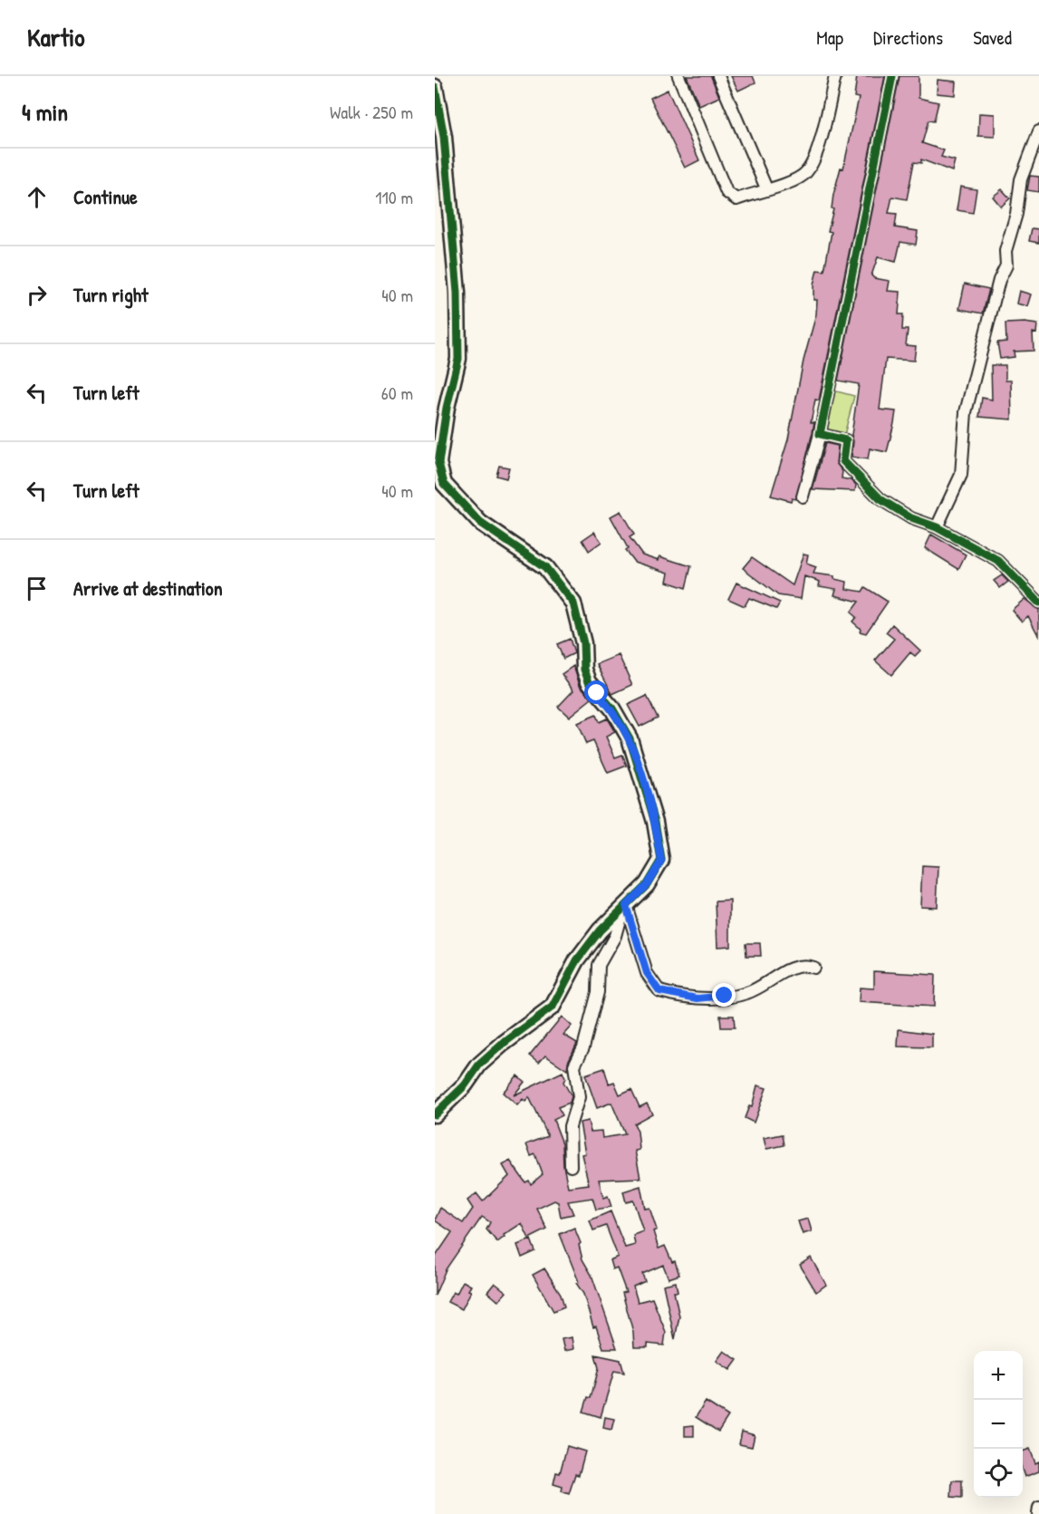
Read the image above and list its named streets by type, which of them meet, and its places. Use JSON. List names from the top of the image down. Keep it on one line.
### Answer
{"page":{"header":"Kartio","nav":["Map","Directions","Saved"],"heading":["4 min","Walk · 250 m"],"list":[["Continue","110 m"],["Turn right","40 m"],["Turn left","60 m"],["Turn left","40 m"],"Arrive at destination"],"map_buttons":["+","−"]}}
